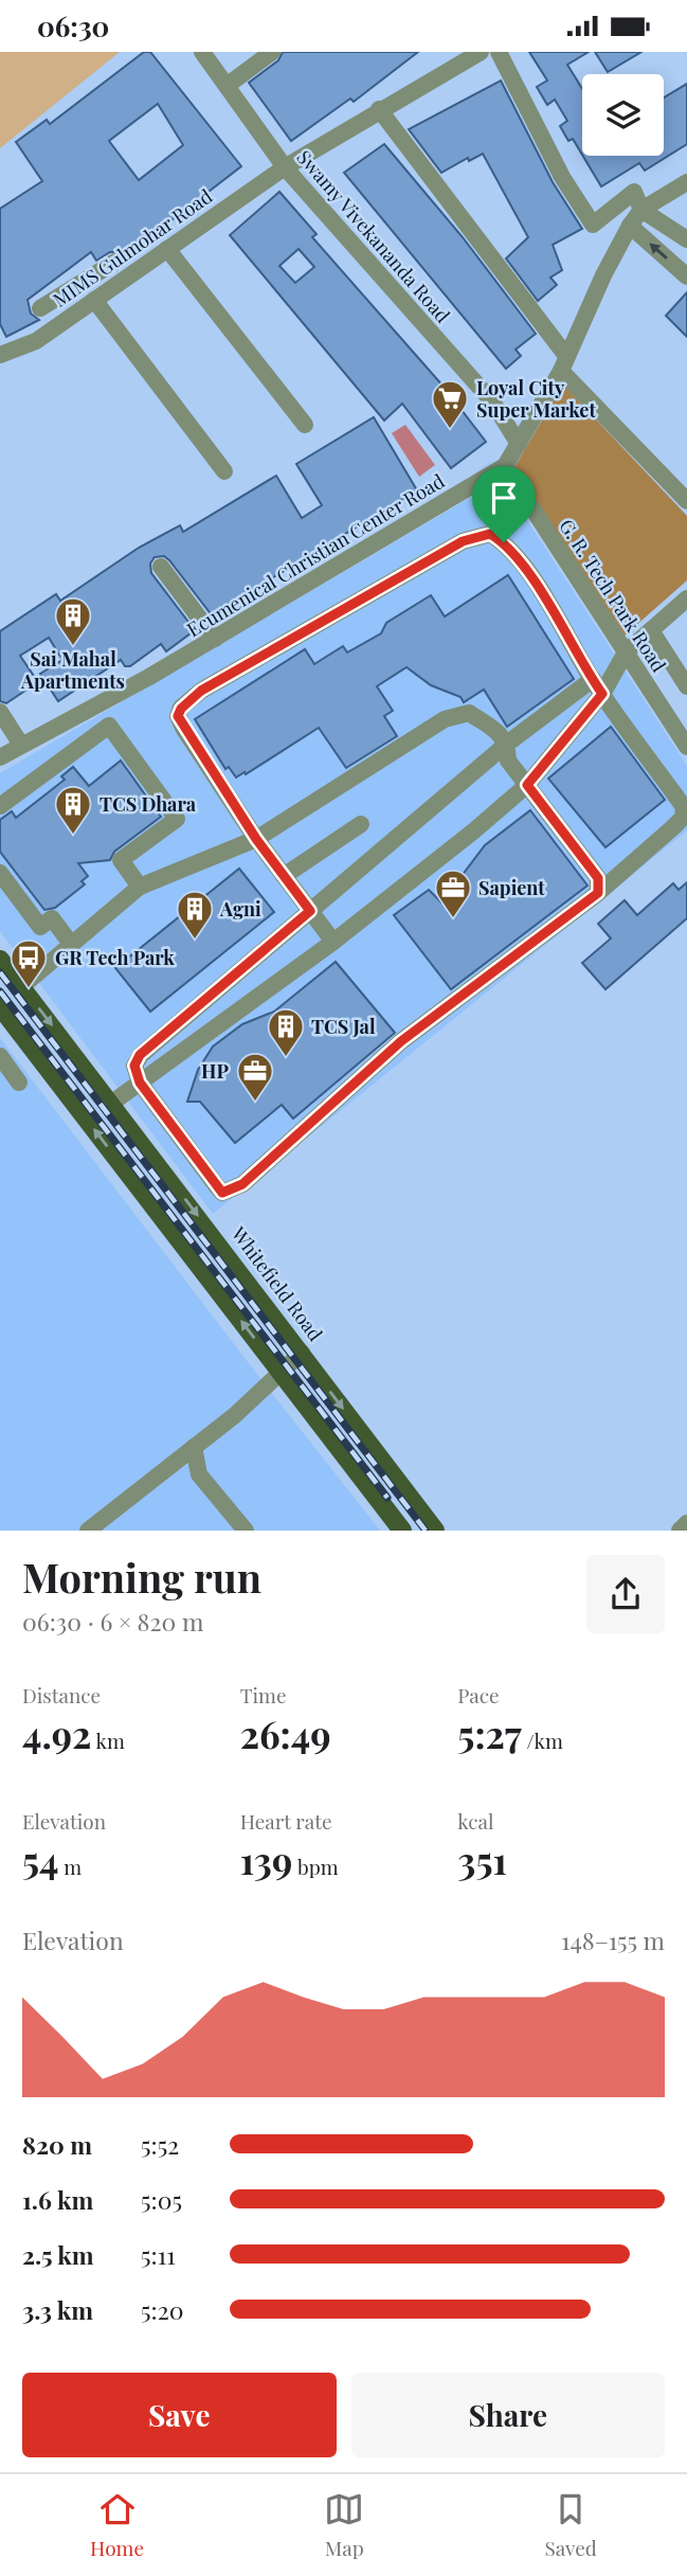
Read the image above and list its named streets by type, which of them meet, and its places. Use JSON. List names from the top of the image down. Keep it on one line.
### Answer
{"streets":{"main road":["Whitefield Road"],"street":["Swamy Vivekananda Road","MIMS Gulmohar Road","Ecumenical Christian Center Road","G. R. Tech Park Road"]},"crossings":[["Swamy Vivekananda Road","MIMS Gulmohar Road"],["Swamy Vivekananda Road","Ecumenical Christian Center Road"],["Ecumenical Christian Center Road","G. R. Tech Park Road"]],"places":{"supermarket":["Loyal City Super Market"],"building":["Sai Mahal Apartments","TCS Dhara","Agni","TCS Jal"],"office":["Sapient","HP"],"bus stop":["GR Tech Park"]},"page":{"status":"06:30","heading":["Morning run","06:30 · 6 × 820 m"],"stats":[["Distance","4.92 km"],["Time","26:49"],["Pace","5:27 /km"],["Elevation","54 m"],["Heart rate","139 bpm"],["kcal","351"]],"chart":["Elevation","148–155 m"],"list":[{"name":"820 m","note":"5:52"},{"name":"1.6 km","note":"5:05"},{"name":"2.5 km","note":"5:11"},{"name":"3.3 km","note":"5:20"}],"buttons":["Save","Share"],"tabs":["Home","Map","Saved"]}}
